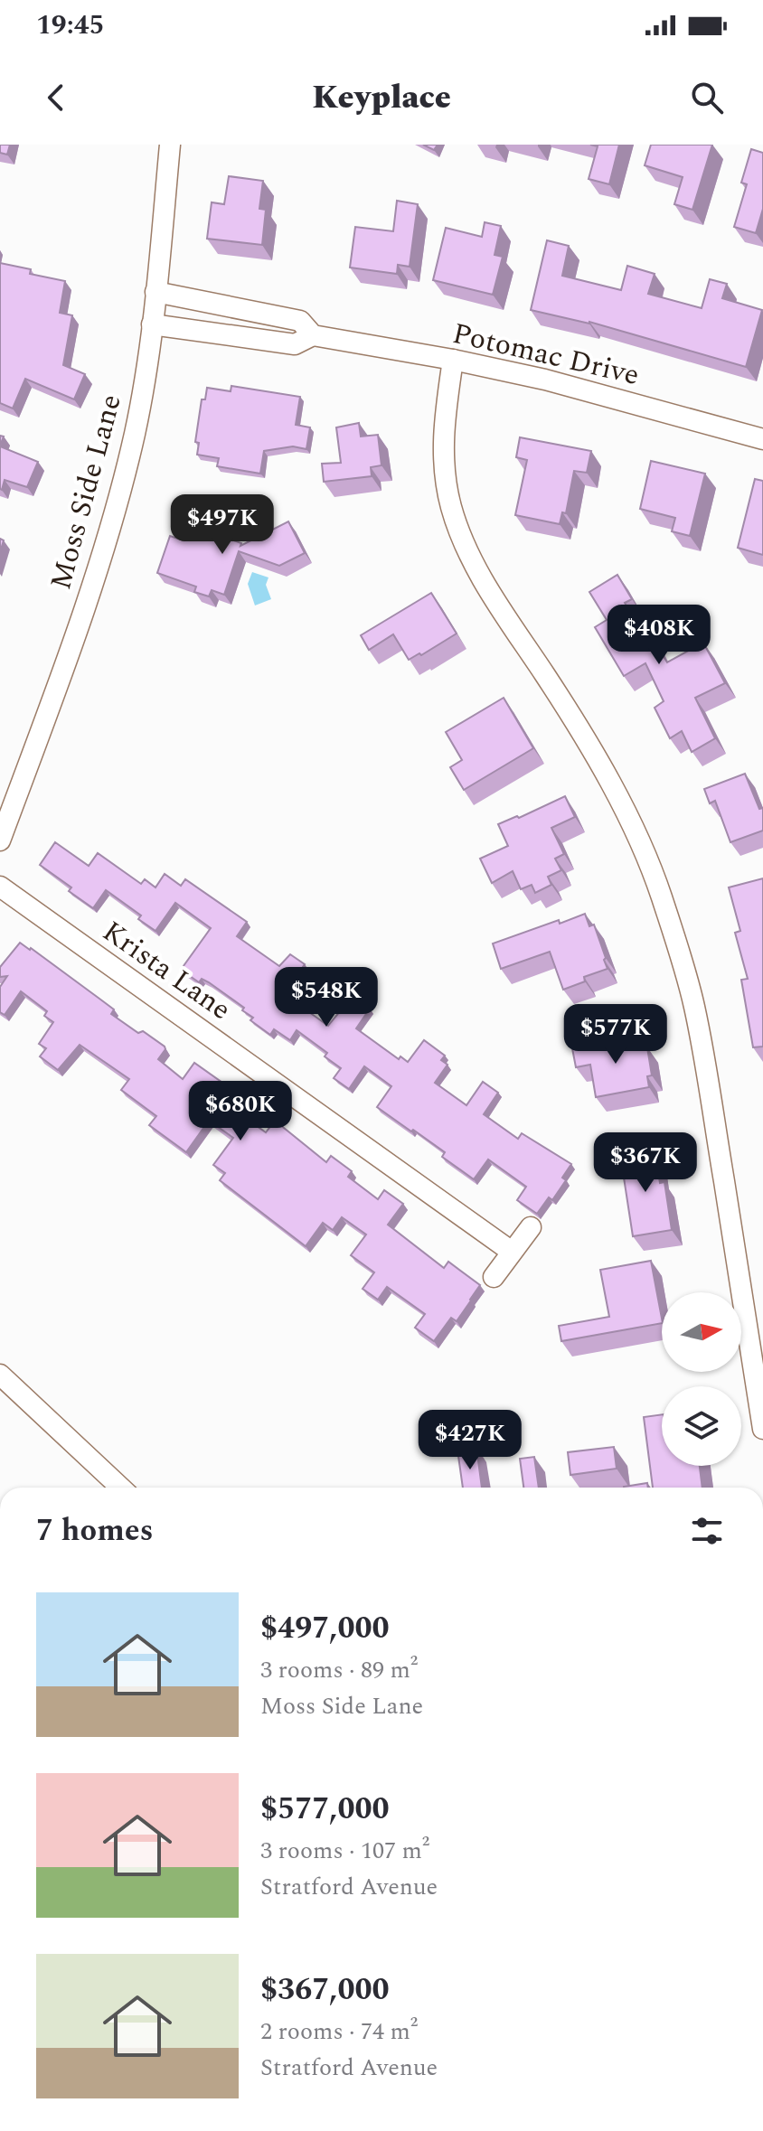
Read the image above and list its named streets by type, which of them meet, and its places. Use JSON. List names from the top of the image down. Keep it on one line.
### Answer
{"streets":{"street":["Potomac Drive","Moss Side Lane","Krista Lane"]},"crossings":[["Potomac Drive","Moss Side Lane"]],"north":"right","page":{"status":"19:45","header":"Keyplace","price":["$497K","$408K","$548K","$577K","$680K","$367K","$427K"],"heading":"7 homes","list":[{"name":"$497,000","note":"3 rooms · 89 m² · Moss Side Lane"},{"name":"$577,000","note":"3 rooms · 107 m² · Stratford Avenue"},{"name":"$367,000","note":"2 rooms · 74 m² · Stratford Avenue"}]}}
